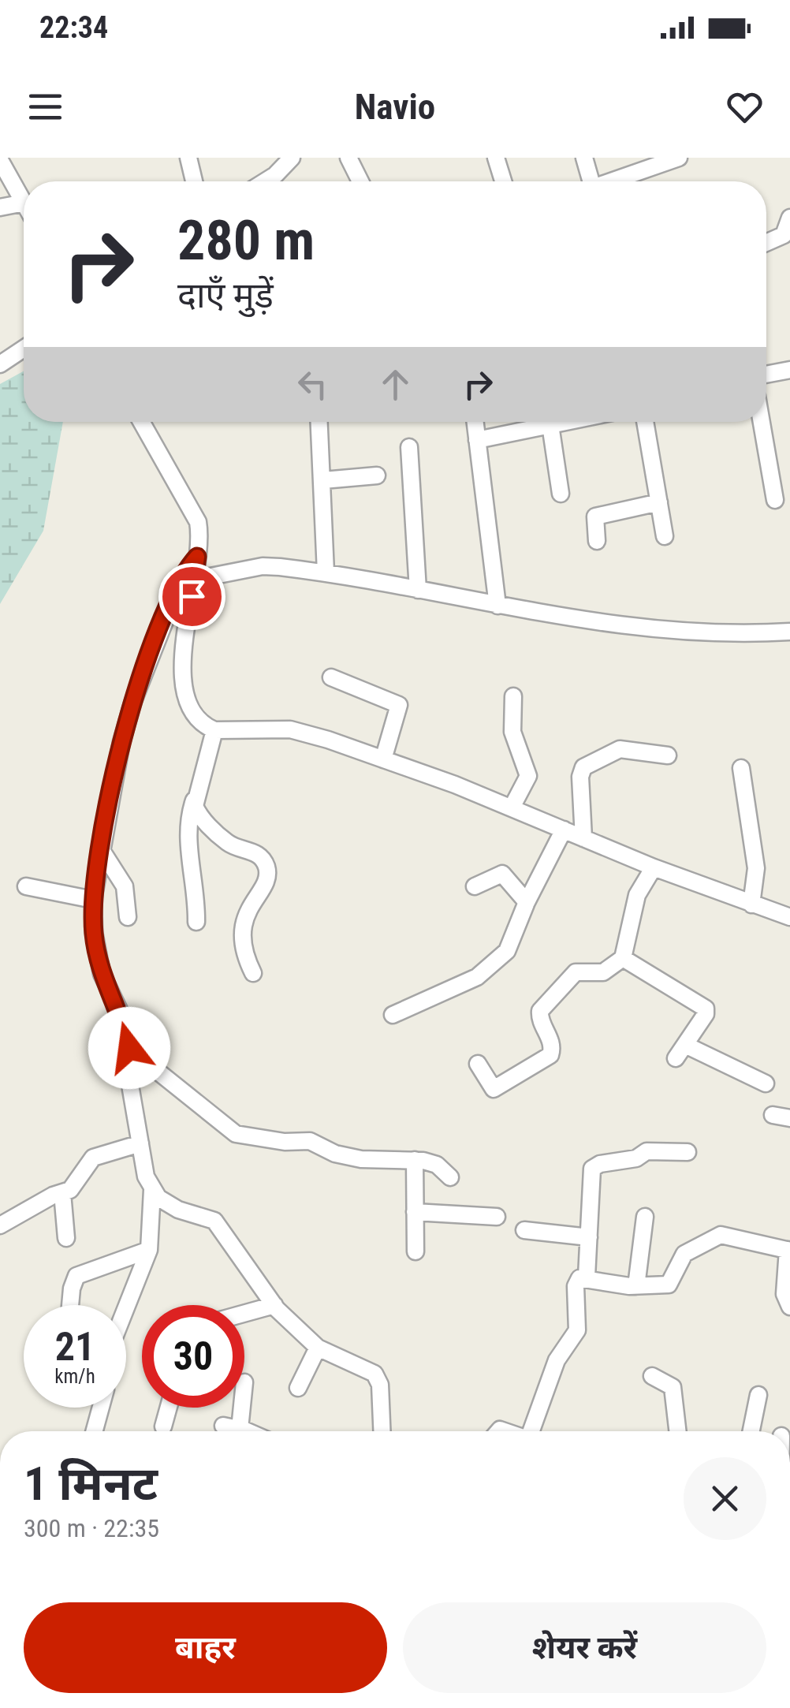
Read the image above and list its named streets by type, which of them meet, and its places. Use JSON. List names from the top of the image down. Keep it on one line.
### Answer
{"page":{"status":"22:34","header":"Navio","turn":["280 m","दाएँ मुड़ें"],"speed":"21 km/h","limit":"30","heading":["1 मिनट","300 m · 22:35"],"buttons":["बाहर","शेयर करें"]}}
